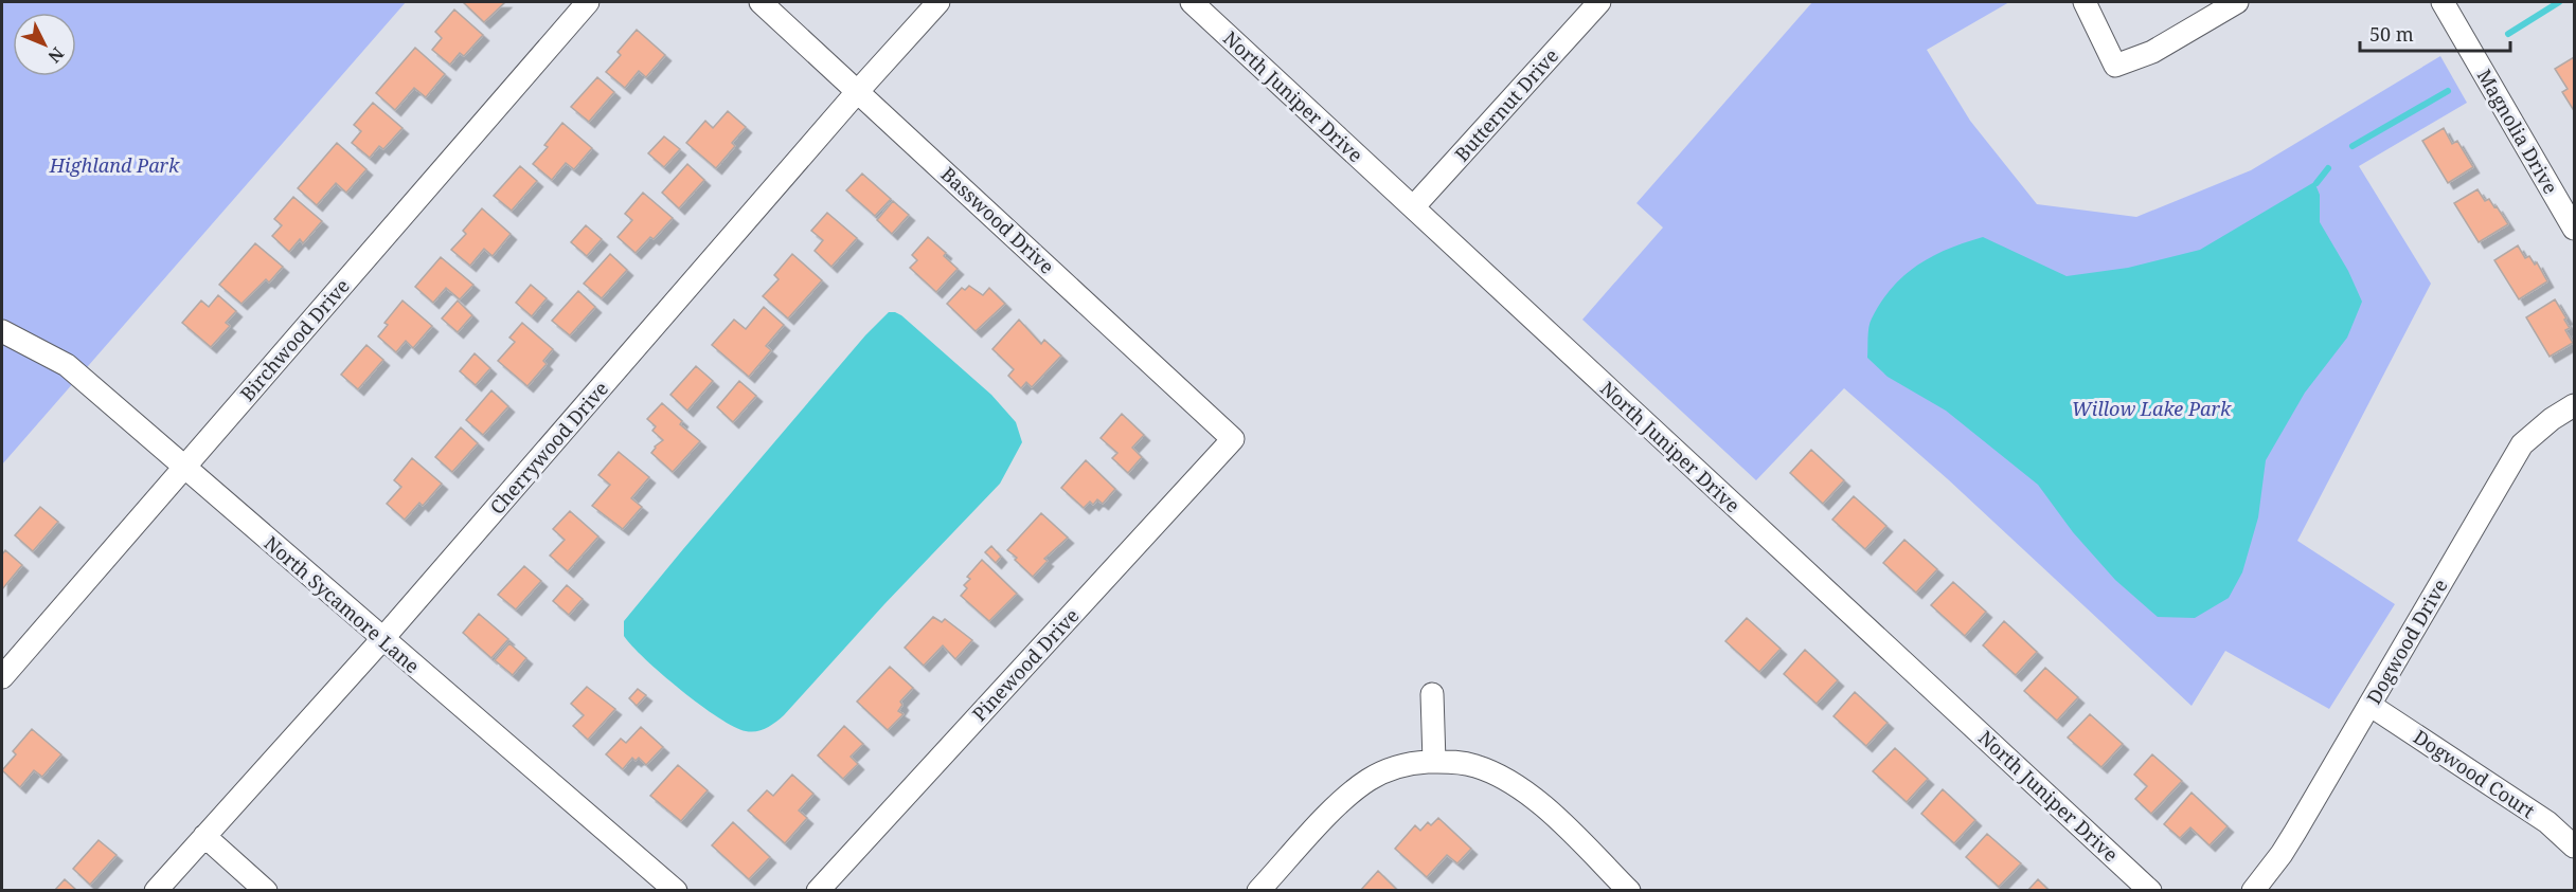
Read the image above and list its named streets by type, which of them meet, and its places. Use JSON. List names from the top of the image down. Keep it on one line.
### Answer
{"streets":{"street":["North Juniper Drive","Butternut Drive","Magnolia Drive","Basswood Drive","Birchwood Drive","Cherrywood Drive","North Sycamore Lane","Dogwood Drive","Pinewood Drive","Dogwood Court"]},"crossings":[["North Juniper Drive","Butternut Drive"],["Basswood Drive","Cherrywood Drive"],["Basswood Drive","Pinewood Drive"],["Birchwood Drive","North Sycamore Lane"],["Cherrywood Drive","North Sycamore Lane"],["Dogwood Drive","Dogwood Court"]],"parks":["Highland Park","Willow Lake Park"],"scale_bar":"50 m","north":"bottom right"}
